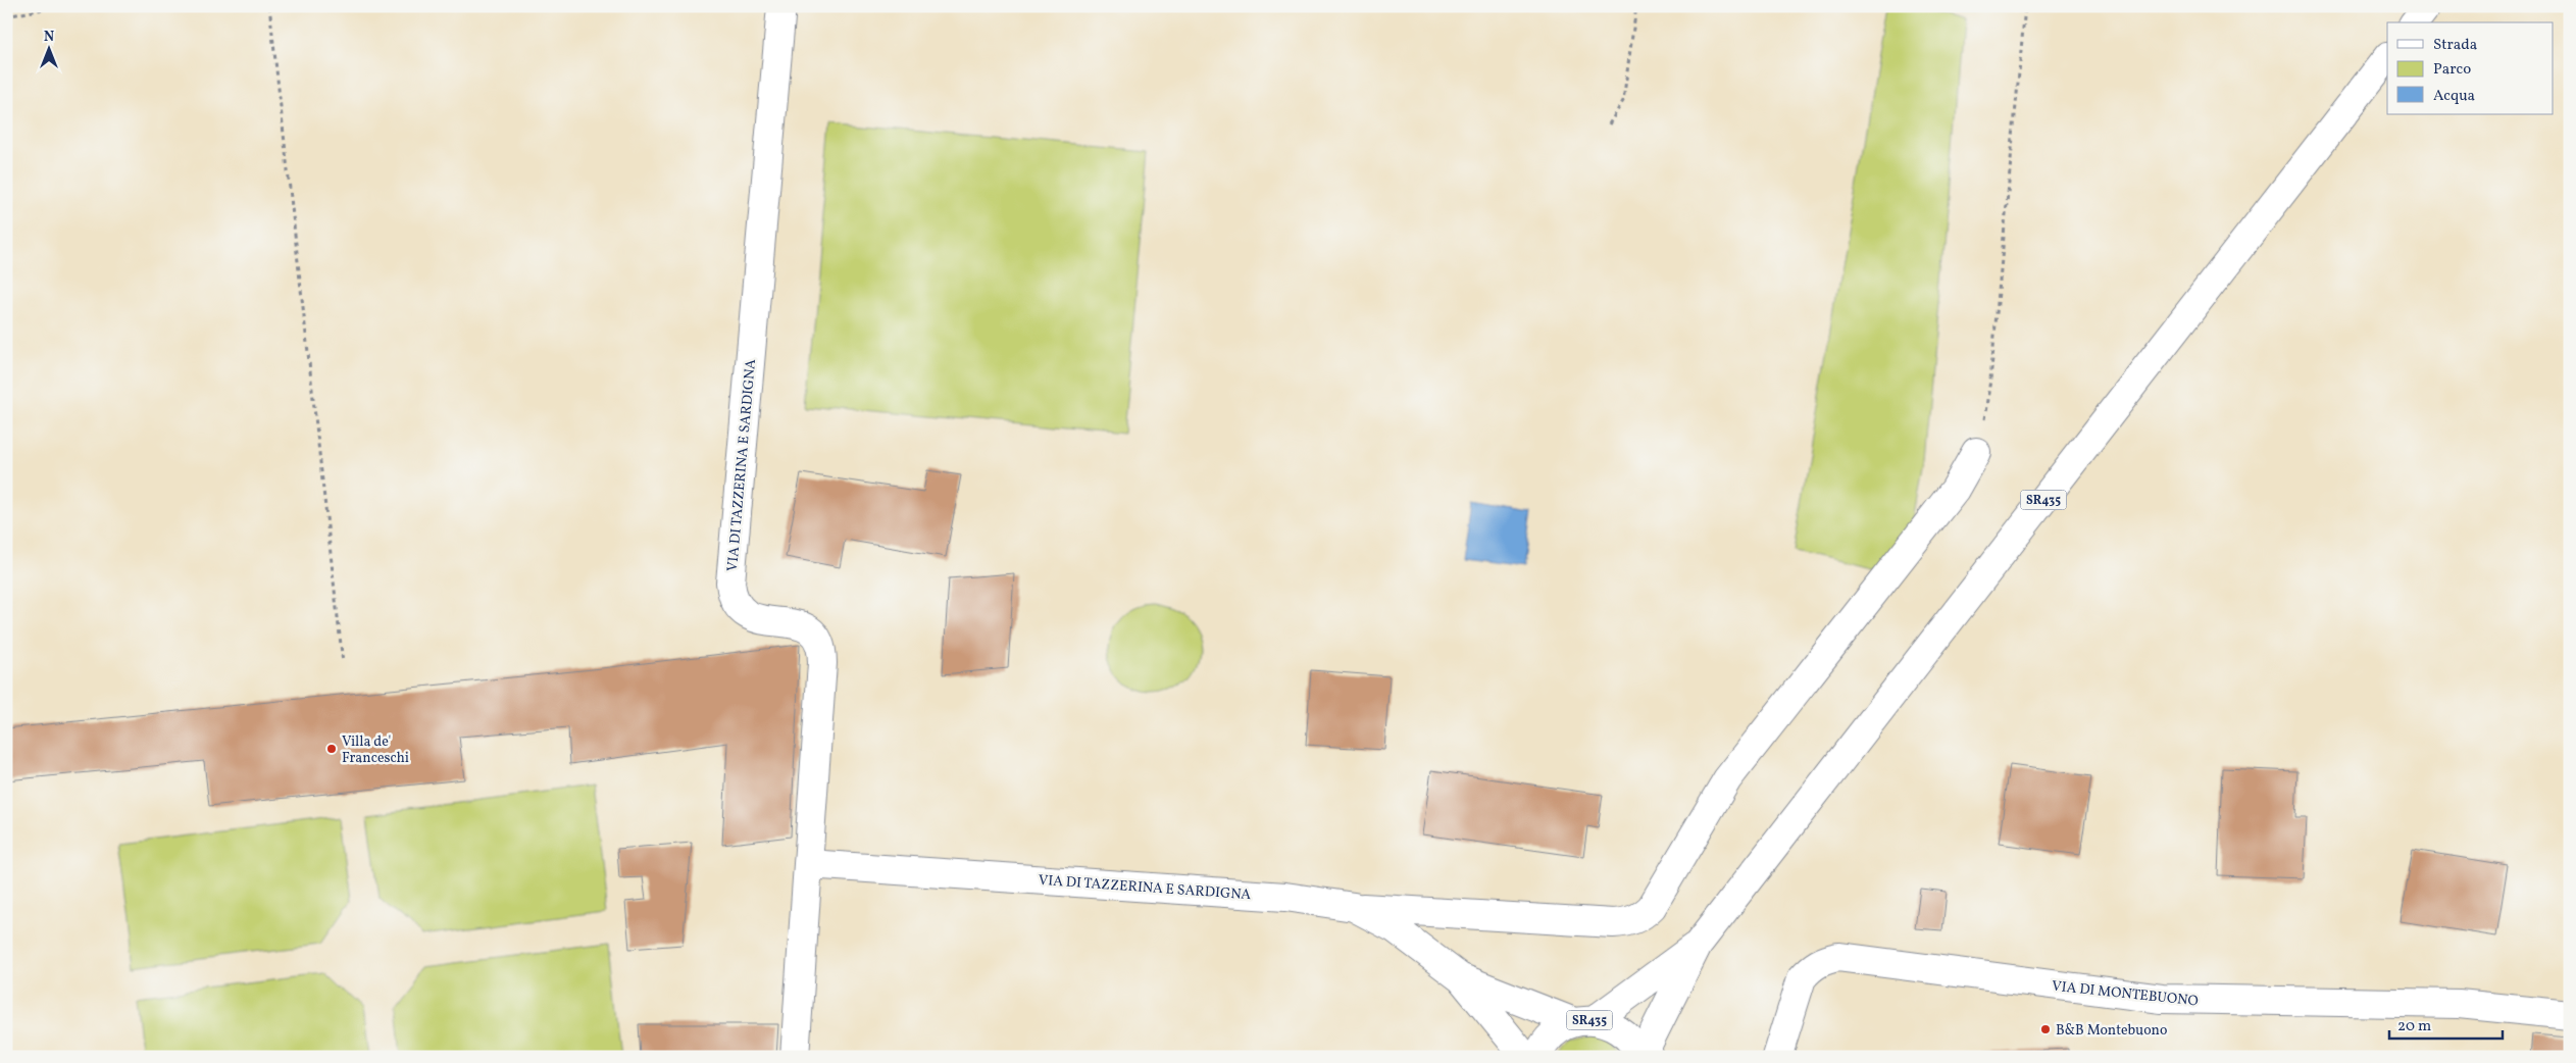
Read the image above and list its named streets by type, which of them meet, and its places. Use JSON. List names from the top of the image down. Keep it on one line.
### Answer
{"streets":{"street":["VIA DI TAZZERINA E SARDIGNA","SR435","VIA DI MONTEBUONO"]},"places":["Villa de' Franceschi","B&B Montebuono"],"legend":["Strada","Parco","Acqua"],"scale_bar":"20 m","north":"top"}
